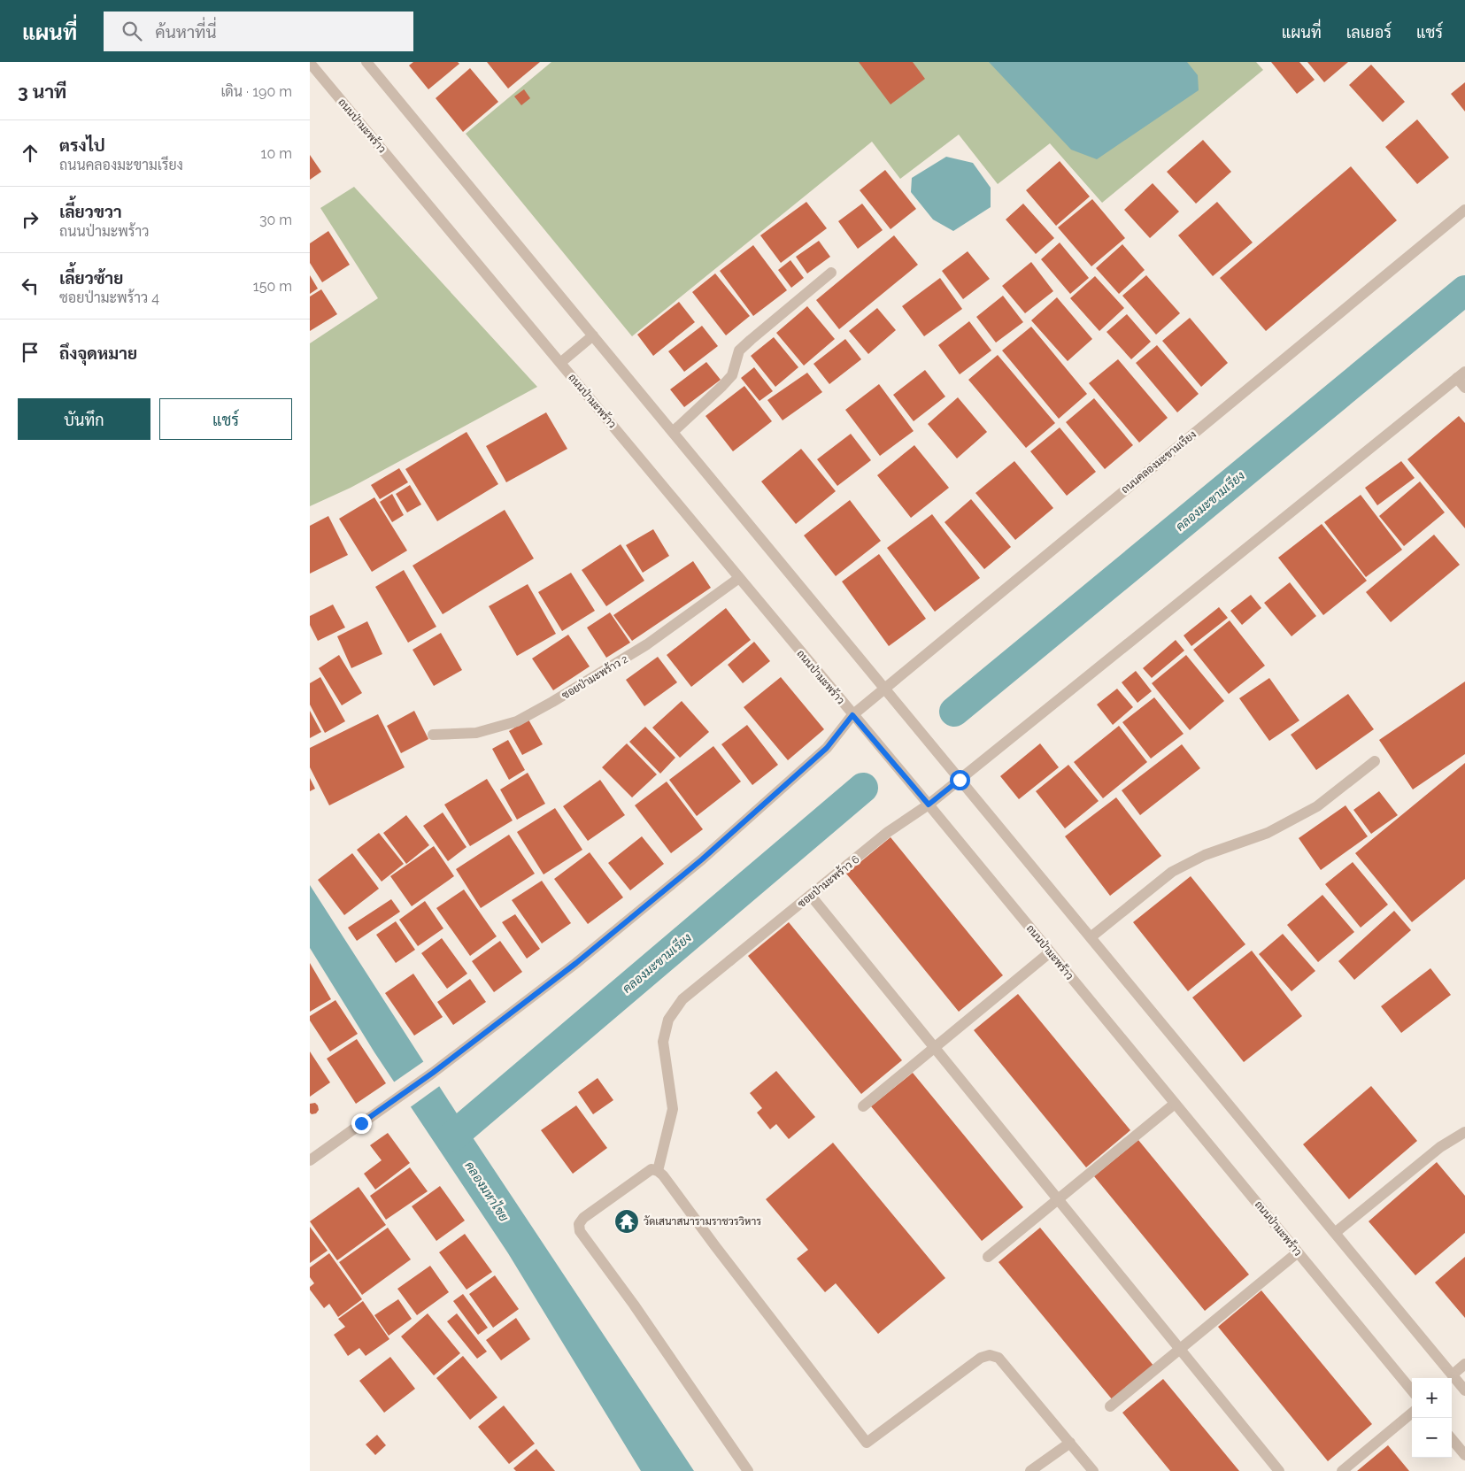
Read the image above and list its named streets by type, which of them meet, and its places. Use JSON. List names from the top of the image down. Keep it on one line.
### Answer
{"streets":{"street":["ถนนป่ามะพร้าว","ถนนคลองมะขามเรียง","ซอยป่ามะพร้าว 2","ซอยป่ามะพร้าว 6"]},"crossings":[["ถนนป่ามะพร้าว","ถนนคลองมะขามเรียง"],["ถนนป่ามะพร้าว","ซอยป่ามะพร้าว 2"],["ถนนป่ามะพร้าว","ซอยป่ามะพร้าว 6"]],"water":["คลองมะขามเรียง","คลองมหาไชย"],"places":{"temple":["วัดเสนาสนารามราชวรวิหาร"]},"page":{"header":"แผนที่","search":"ค้นหาที่นี่","nav":["แผนที่","เลเยอร์","แชร์"],"heading":["3 นาที","เดิน · 190 m"],"list":[["ตรงไป","ถนนคลองมะขามเรียง","10 m"],["เลี้ยวขวา","ถนนป่ามะพร้าว","30 m"],["เลี้ยวซ้าย","ซอยป่ามะพร้าว 4","150 m"],"ถึงจุดหมาย"],"buttons":["บันทึก","แชร์"],"map_buttons":["+","−"]}}
